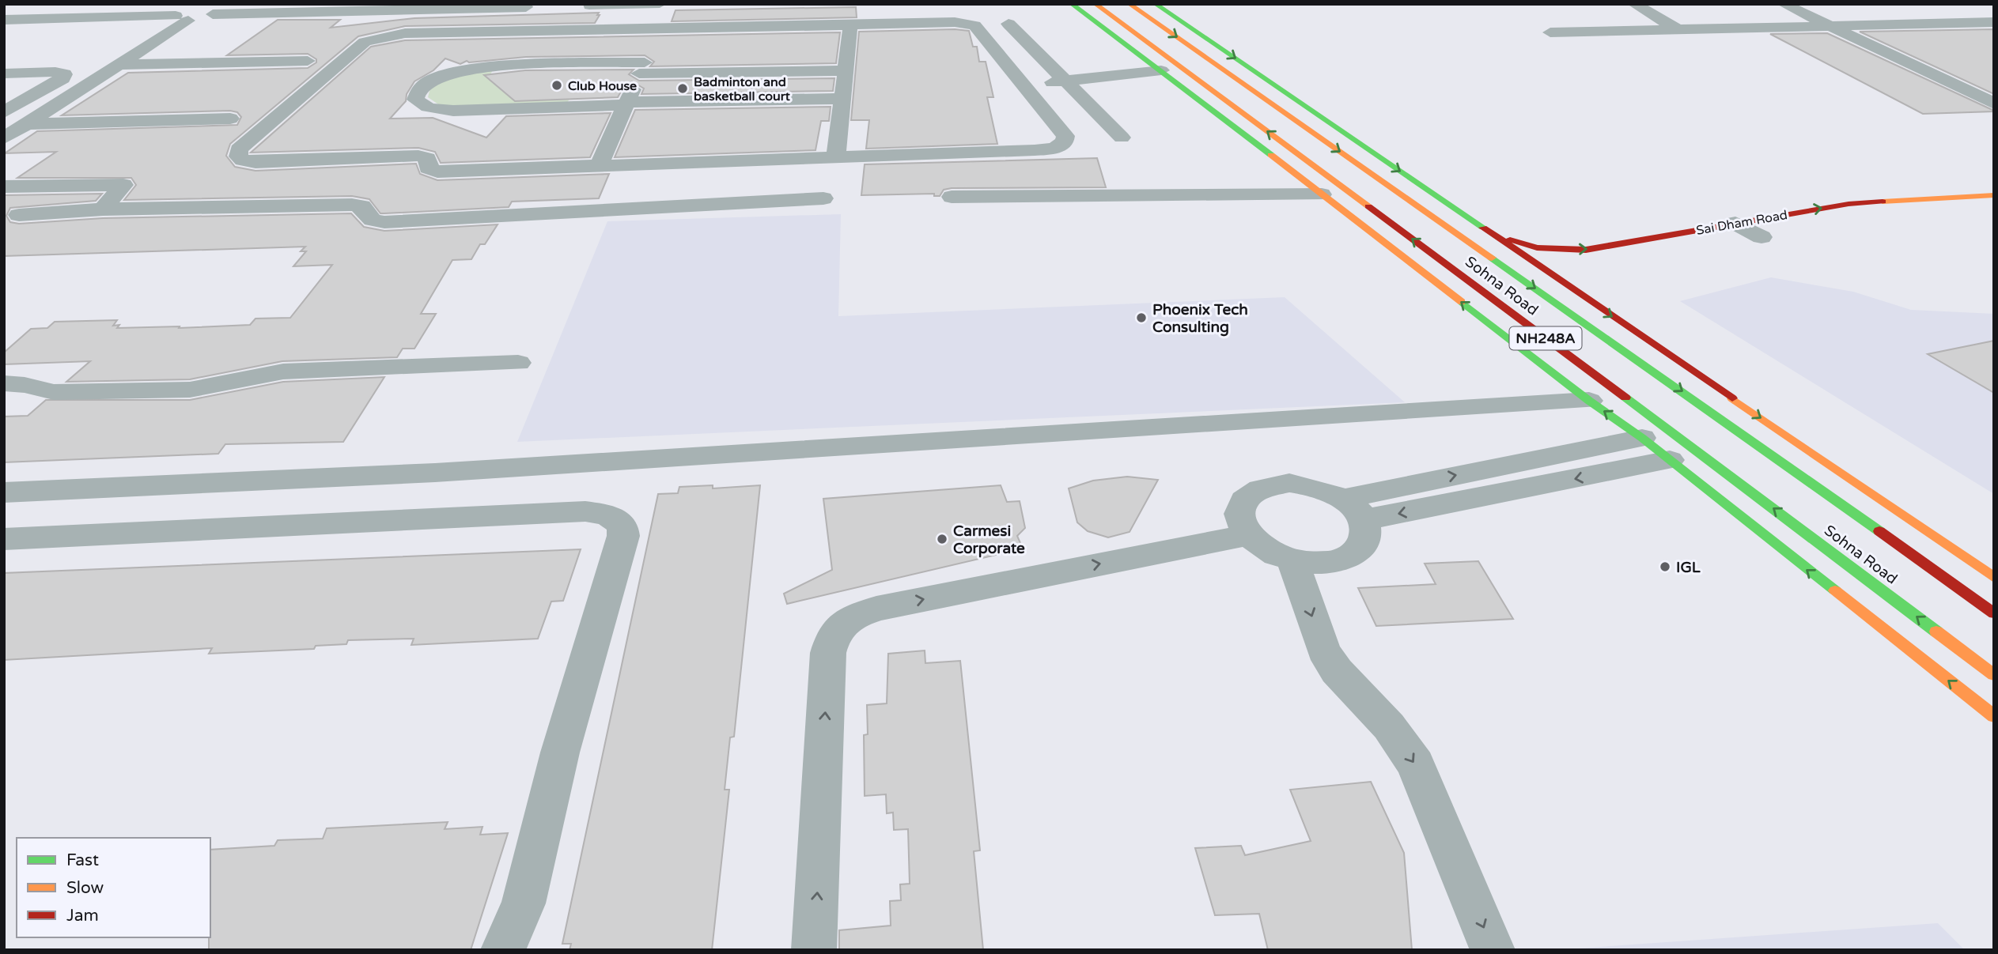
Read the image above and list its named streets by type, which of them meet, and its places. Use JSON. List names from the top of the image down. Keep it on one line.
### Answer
{"streets":{"main road":["Sai Dham Road","Sohna Road","NH248A"]},"one_way":["Sai Dham Road"],"places":["Club House","Badminton and basketball court","Phoenix Tech Consulting","Carmesi Corporate","IGL"],"legend":["Fast","Slow","Jam"]}
